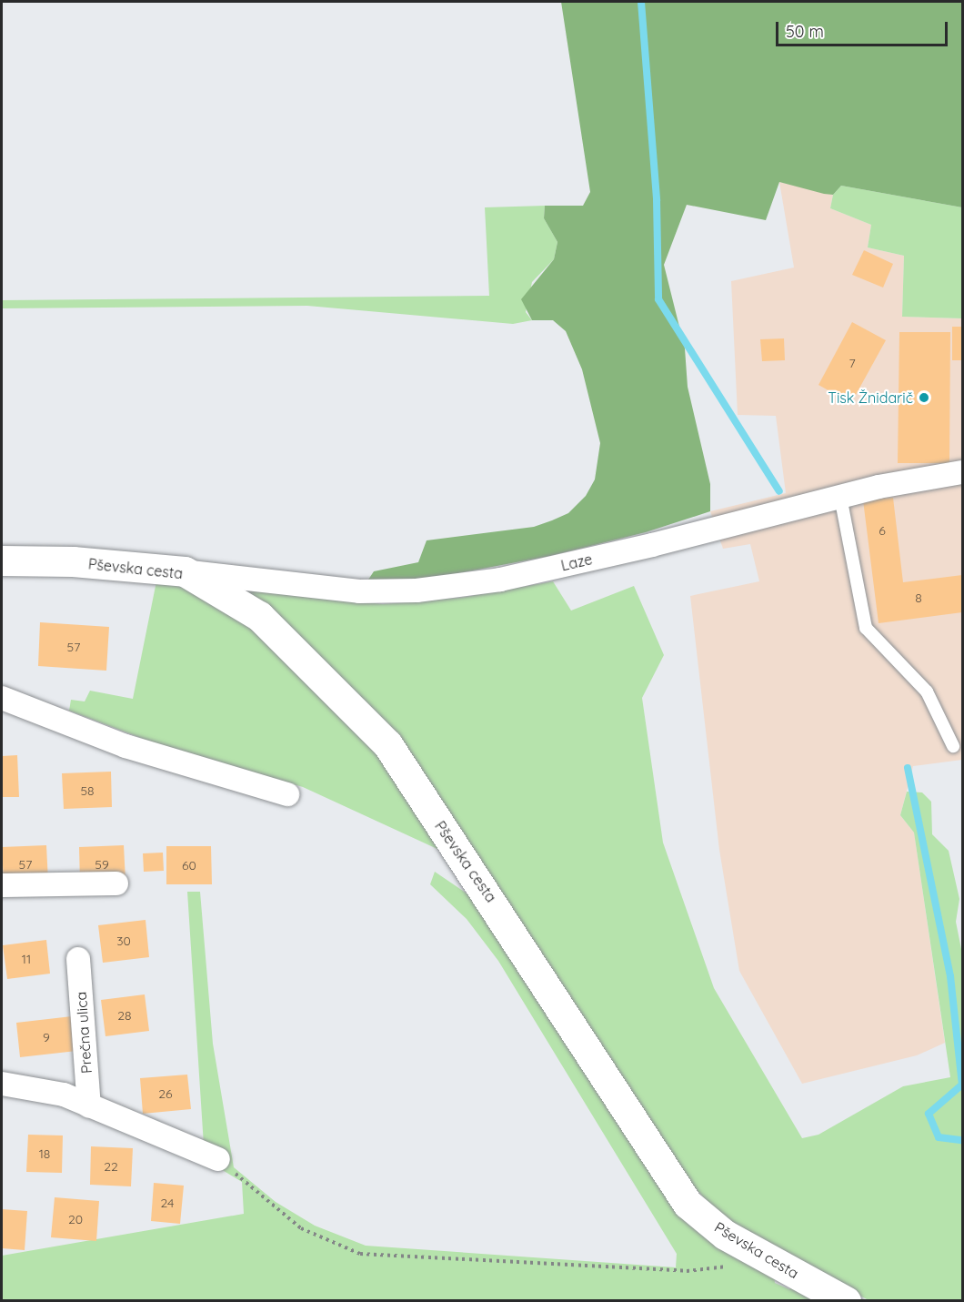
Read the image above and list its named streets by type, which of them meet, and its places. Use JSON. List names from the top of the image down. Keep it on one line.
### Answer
{"streets":{"street":["Laze","Pševska cesta","Prečna ulica"]},"crossings":[["Laze","Pševska cesta"]],"places":["Tisk Žnidarič"],"house_numbers":["7","6","8","57","58","57","59","60","30","11","28","9","26","18","22","24","20"],"scale_bar":"50 m"}
